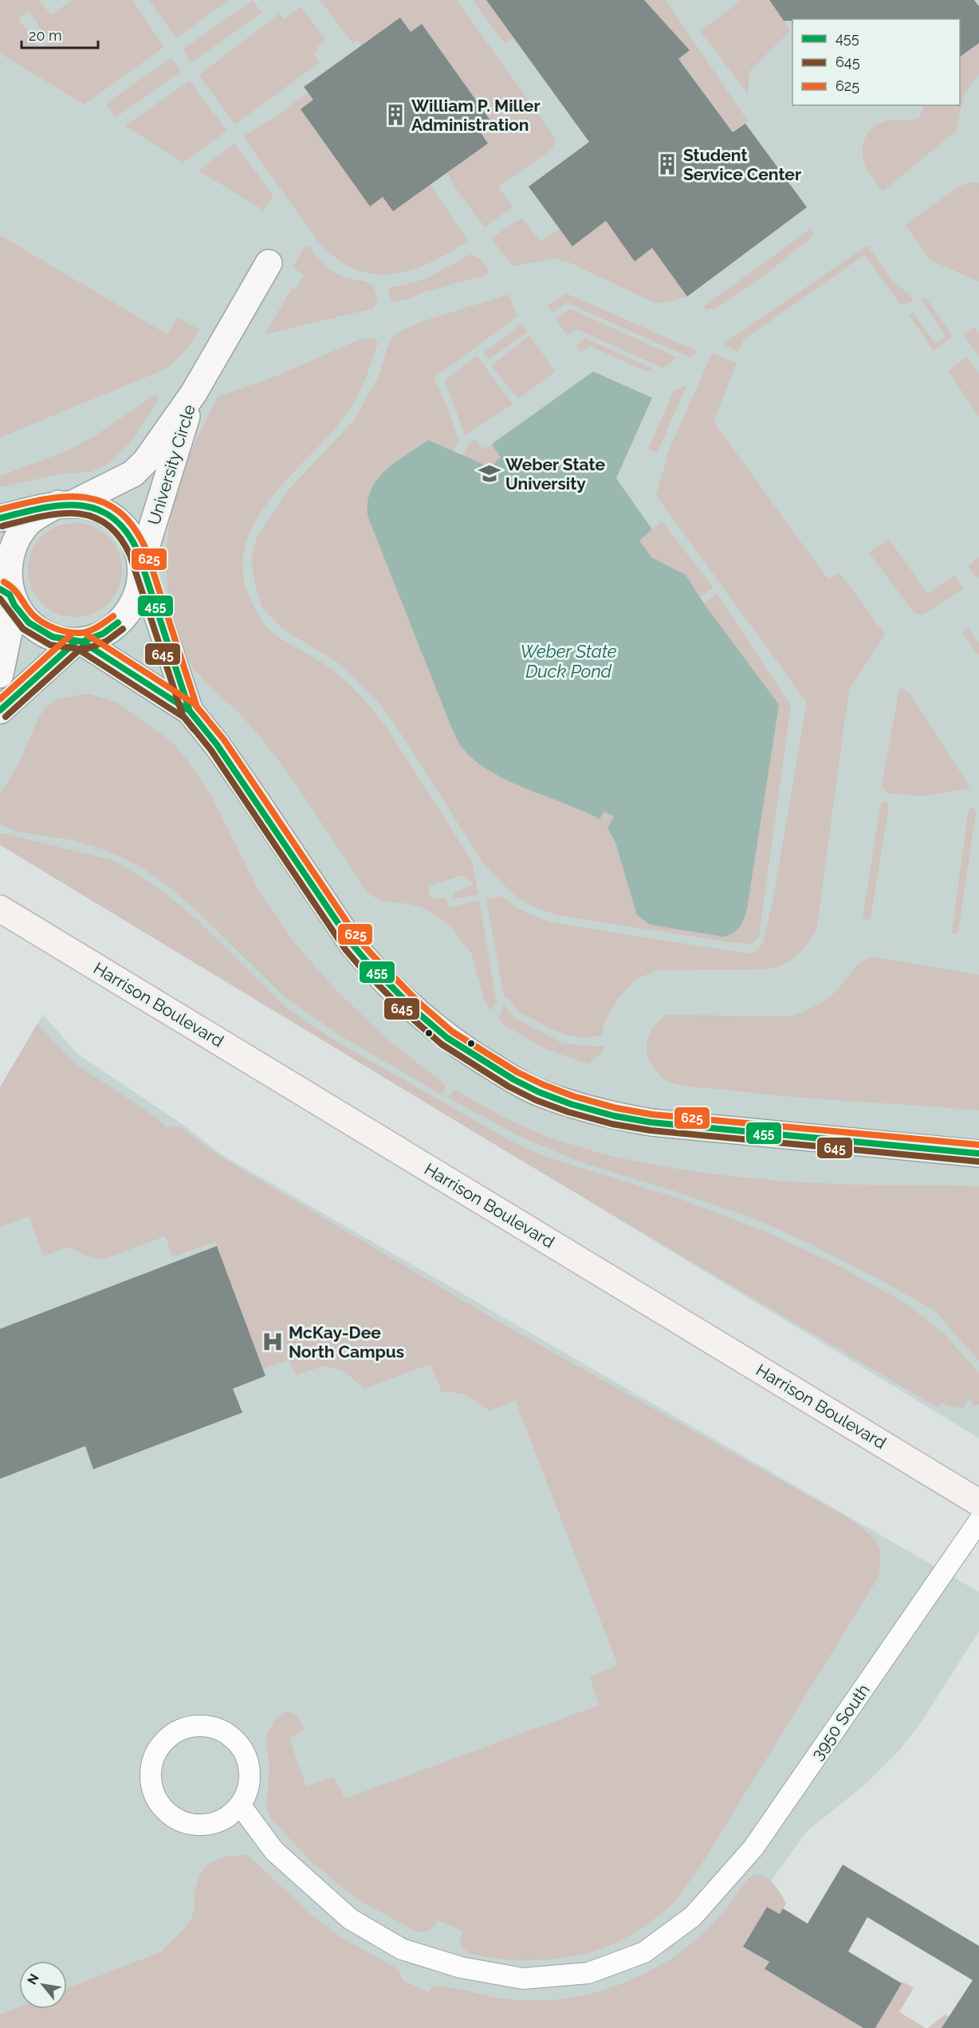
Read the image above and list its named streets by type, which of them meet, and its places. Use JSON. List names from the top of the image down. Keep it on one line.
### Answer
{"streets":{"main road":["Harrison Boulevard"],"street":["University Circle","3950 South"]},"water":["Weber State Duck Pond"],"places":{"building":["William P. Miller Administration","Student Service Center"],"school or university":["Weber State University"],"hospital":["McKay-Dee North Campus"]},"lines":["transit line 625","transit line 455","transit line 645"],"legend":["455","645","625"],"scale_bar":"20 m","north":"top left"}
